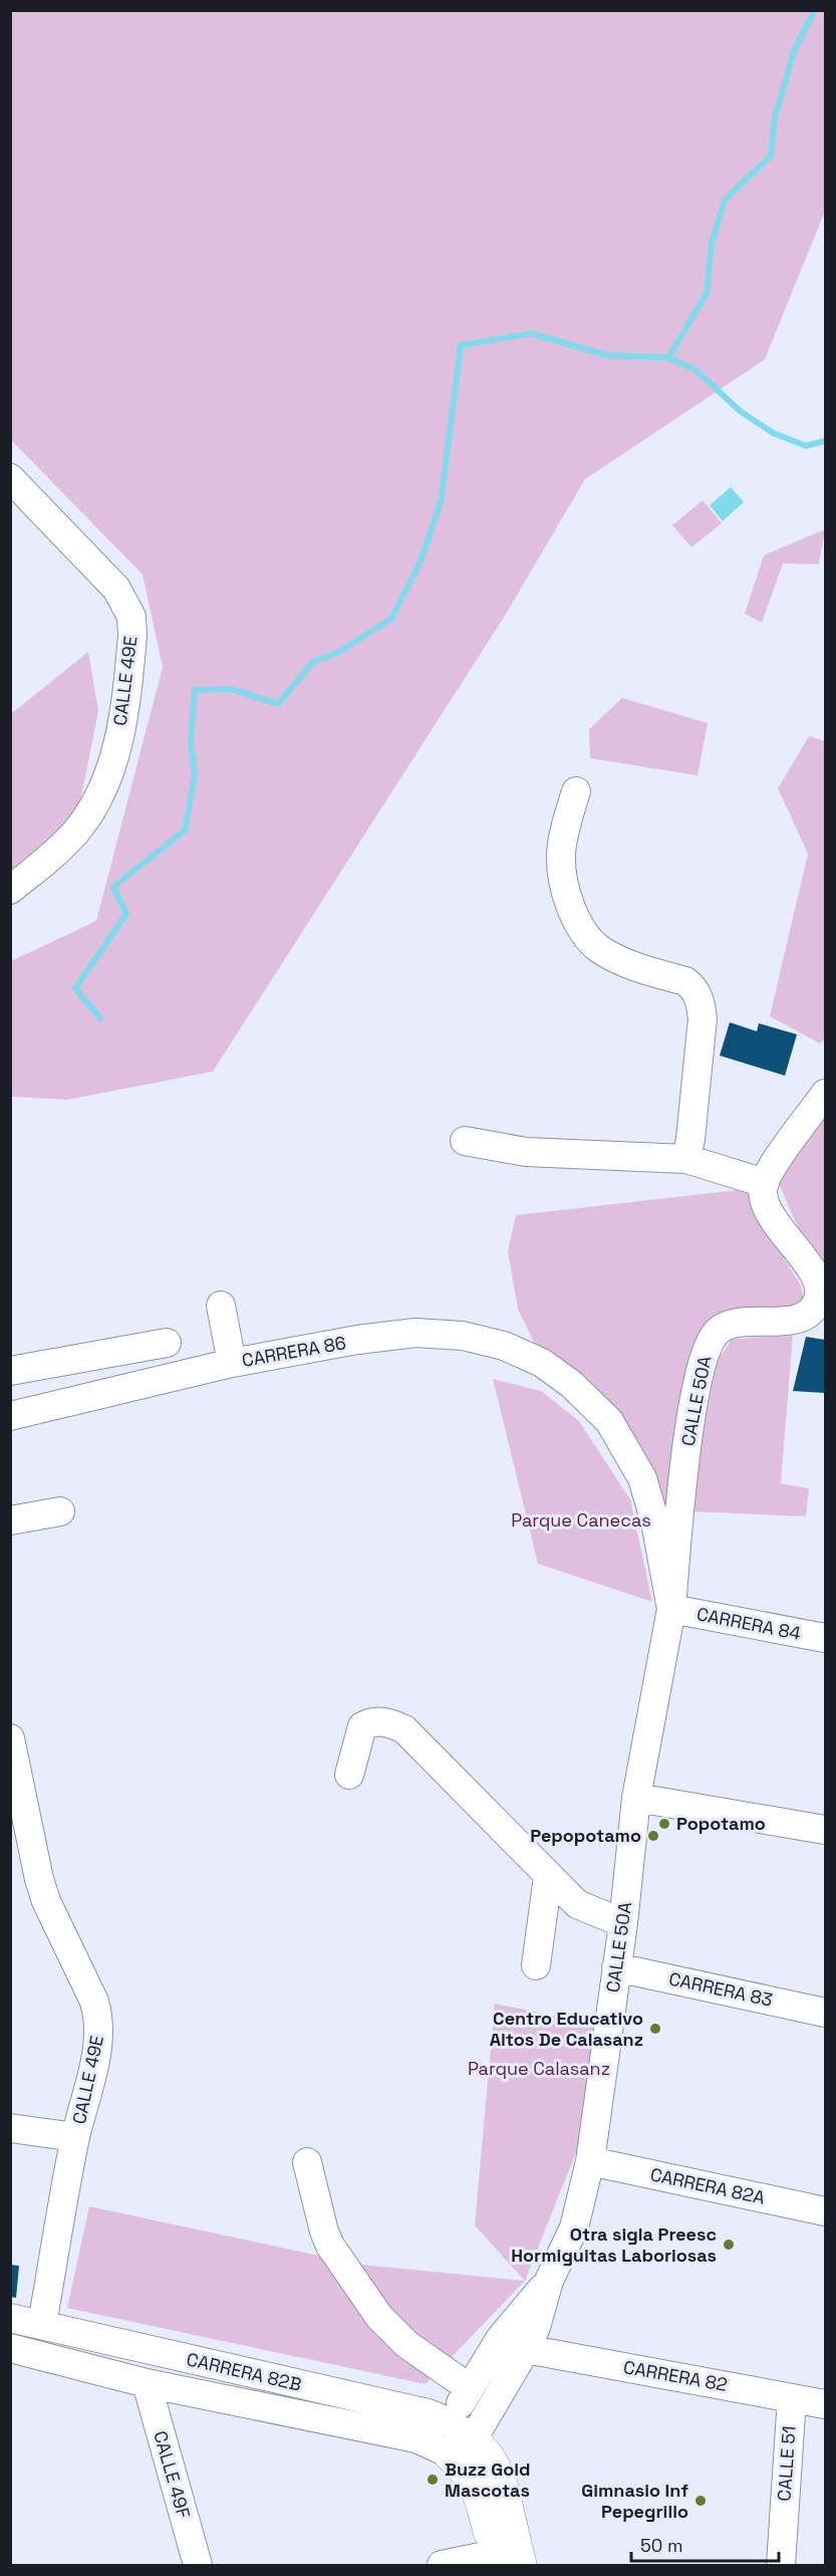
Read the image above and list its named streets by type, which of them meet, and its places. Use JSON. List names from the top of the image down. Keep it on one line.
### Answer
{"streets":{"street":["CALLE 49E","CARRERA 86","CALLE 50A","CARRERA 84","CARRERA 83","CARRERA 82A","CARRERA 82B","CARRERA 82","CALLE 51","CALLE 49F"]},"crossings":[["CALLE 49E","CARRERA 82B"],["CARRERA 86","CALLE 50A"],["CALLE 50A","CARRERA 84"],["CALLE 50A","CARRERA 83"],["CALLE 50A","CARRERA 82A"],["CALLE 50A","CARRERA 82B"],["CALLE 50A","CARRERA 82"],["CARRERA 82B","CALLE 49F"],["CARRERA 82","CALLE 51"]],"parks":["Parque Canecas","Parque Calasanz"],"places":["Popotamo","Pepopotamo","Centro Educativo Altos De Calasanz","Otra sigla Preesc Hormiguitas Laboriosas","Buzz Gold Mascotas","Gimnasio Inf Pepegrillo"],"scale_bar":"50 m"}
